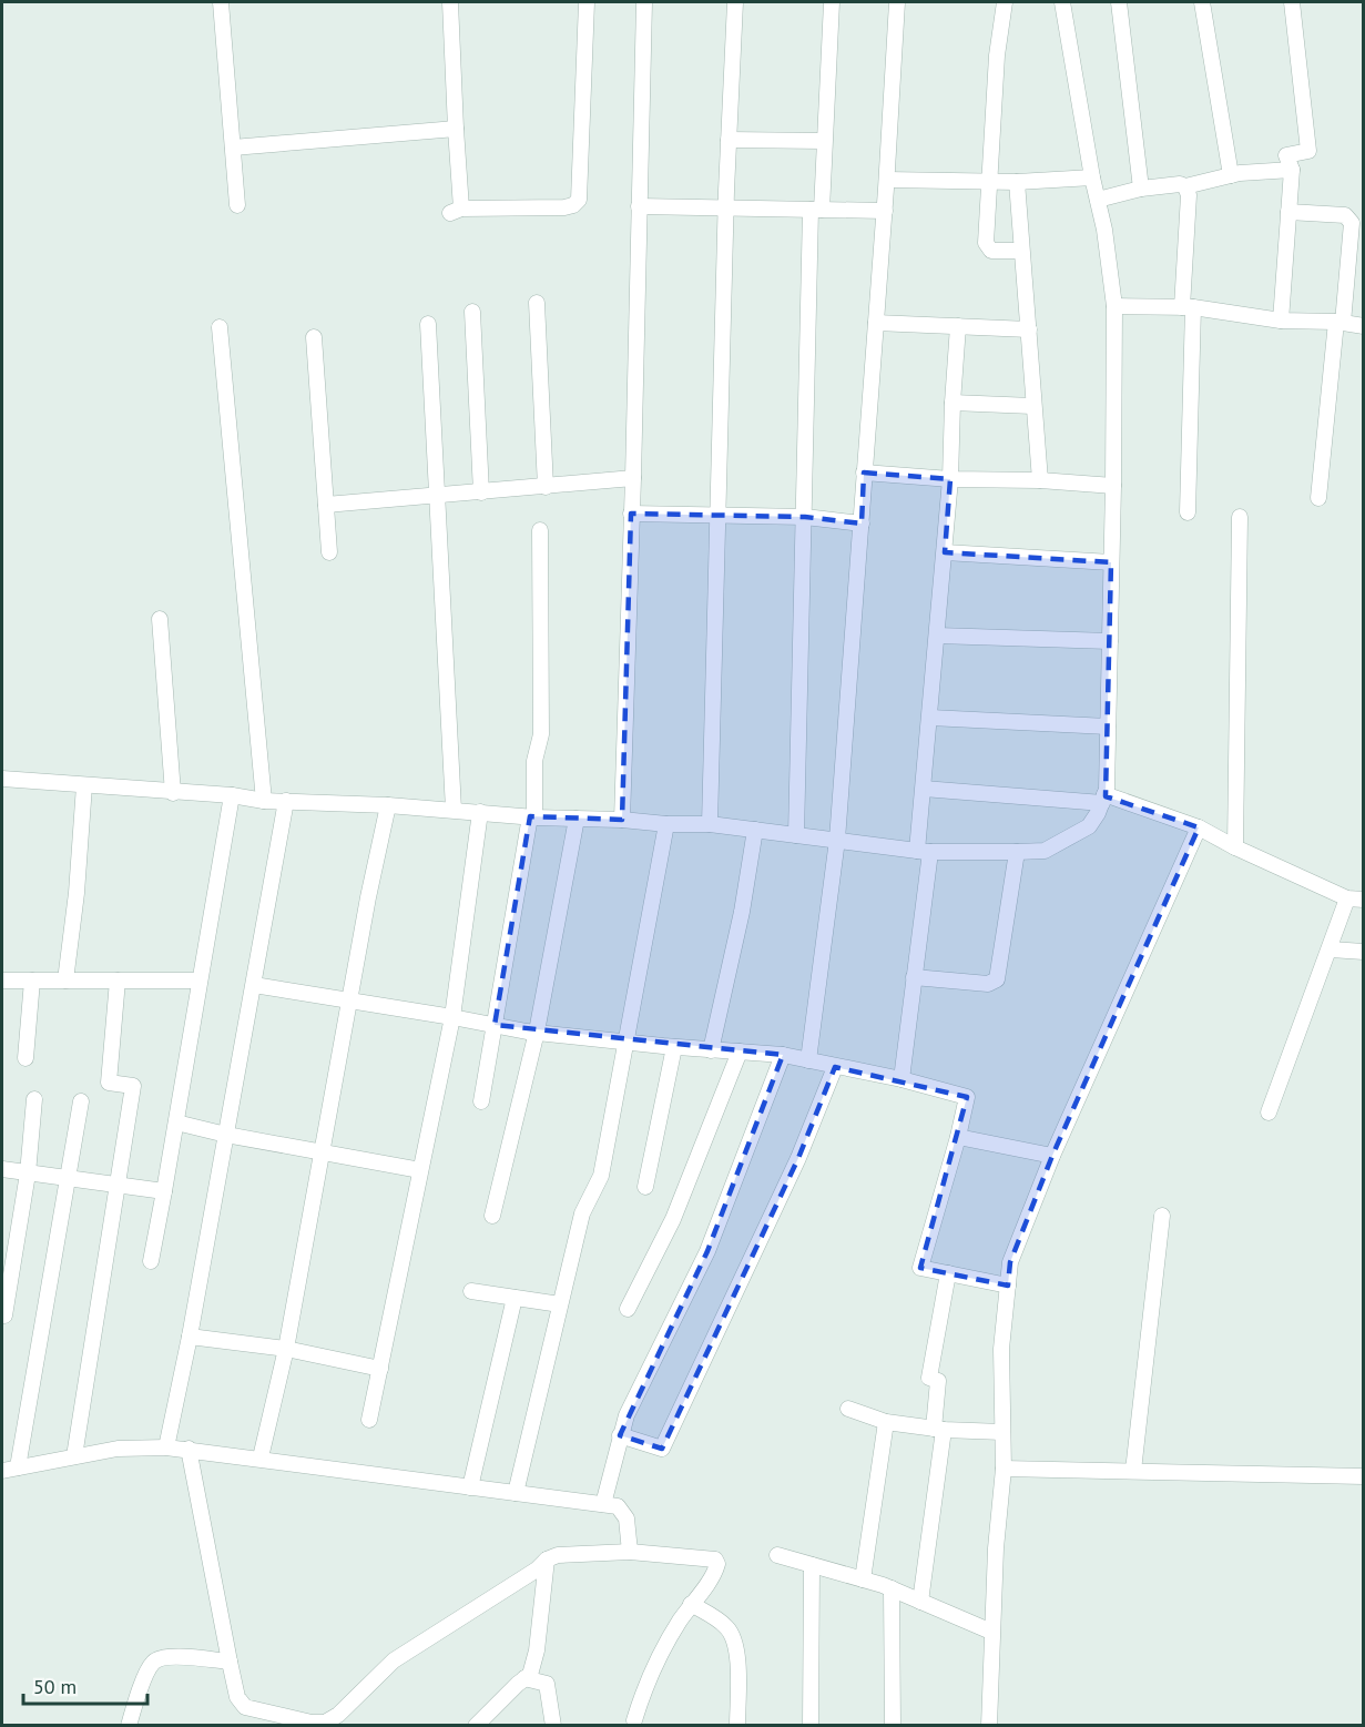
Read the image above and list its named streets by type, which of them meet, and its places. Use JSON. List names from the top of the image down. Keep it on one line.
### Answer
{"scale_bar":"50 m"}
